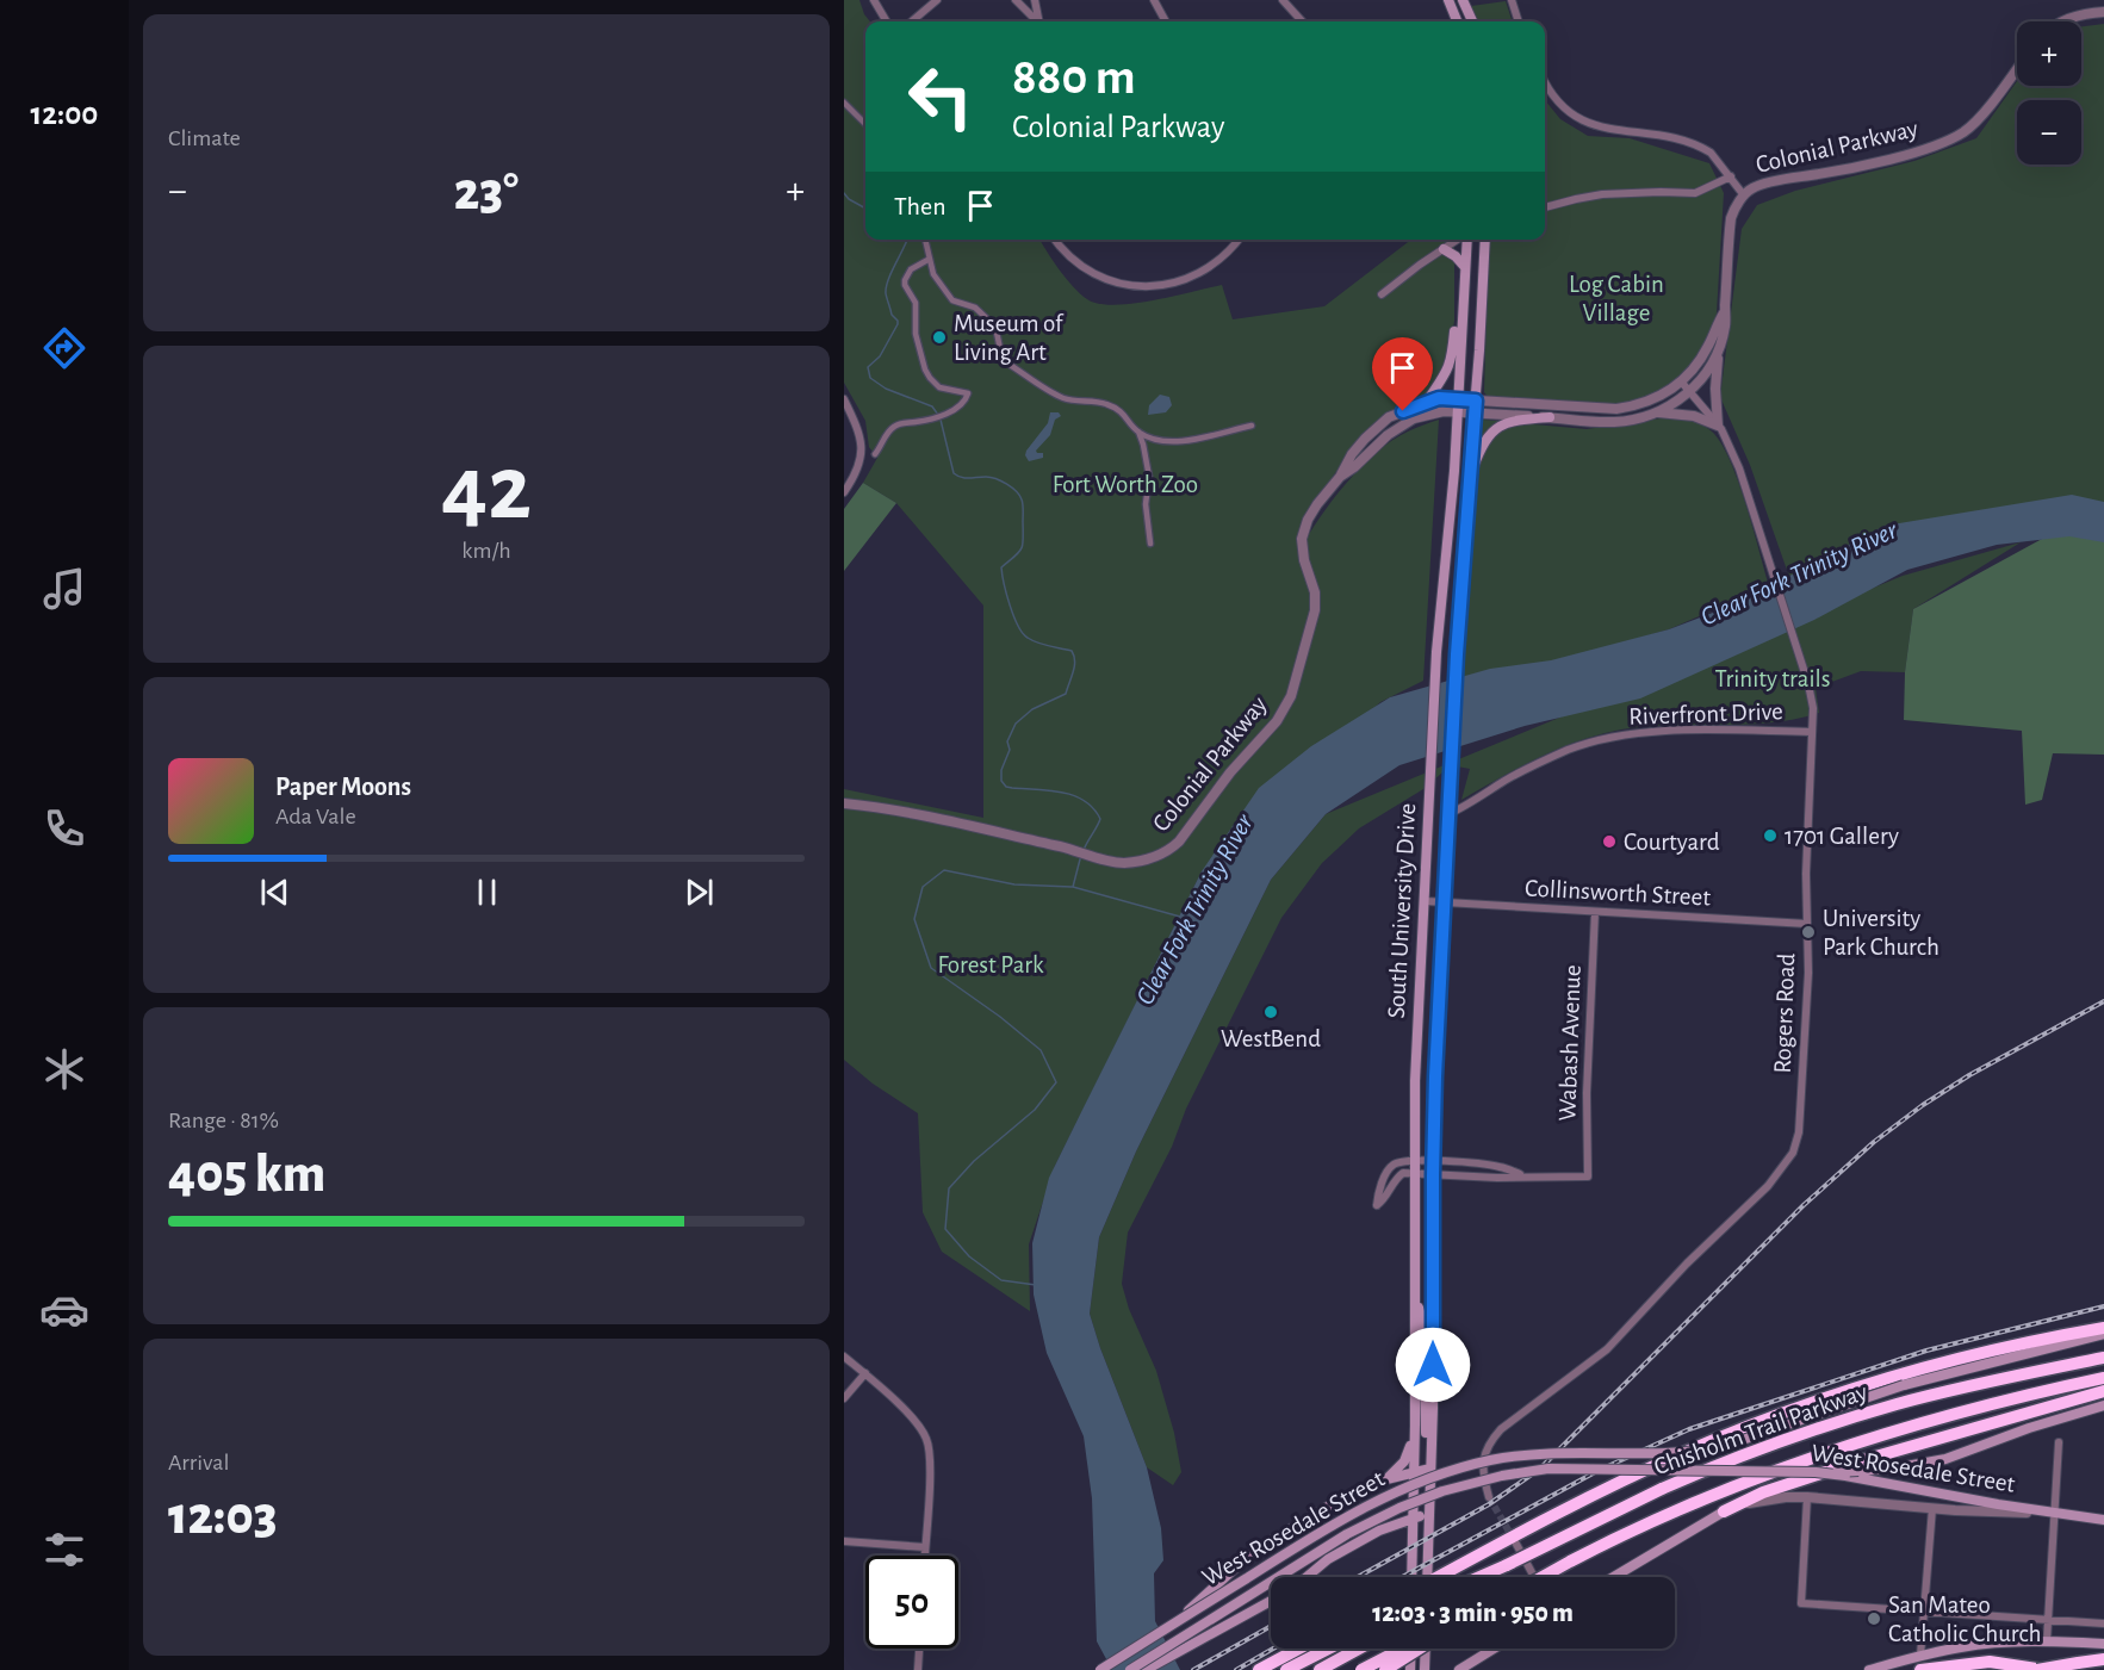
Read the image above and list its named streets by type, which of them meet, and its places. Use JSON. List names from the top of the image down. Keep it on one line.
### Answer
{"streets":{"highway":["Chisholm Trail Parkway"],"main road":["South University Drive","West Rosedale Street"],"street":["Colonial Parkway","Riverfront Drive","Collinsworth Street","Rogers Road","Wabash Avenue"]},"crossings":[["Colonial Parkway","South University Drive"],["Colonial Parkway","Rogers Road"],["Riverfront Drive","South University Drive"],["Riverfront Drive","Rogers Road"],["Collinsworth Street","South University Drive"],["Collinsworth Street","Rogers Road"],["Collinsworth Street","Wabash Avenue"]],"water":["Clear Fork Trinity River"],"parks":["Log Cabin Village","Fort Worth Zoo","Trinity trails","Forest Park"],"places":["Museum of Living Art","1701 Gallery","Courtyard","University Park Church","WestBend","San Mateo Catholic Church"],"page":{"tabs":"12:00","tile":["Climate",["42","km/h"],["Range · 81%","405 km"],["Arrival","12:03"]],"map_buttons":["+","−"],"turn":["880 m","Colonial Parkway"],"heat":["−","23°","+"],"then":"Then","song":["Paper Moons","Ada Vale"],"limit":"50","trip":"12:03 · 3 min · 950 m"}}
